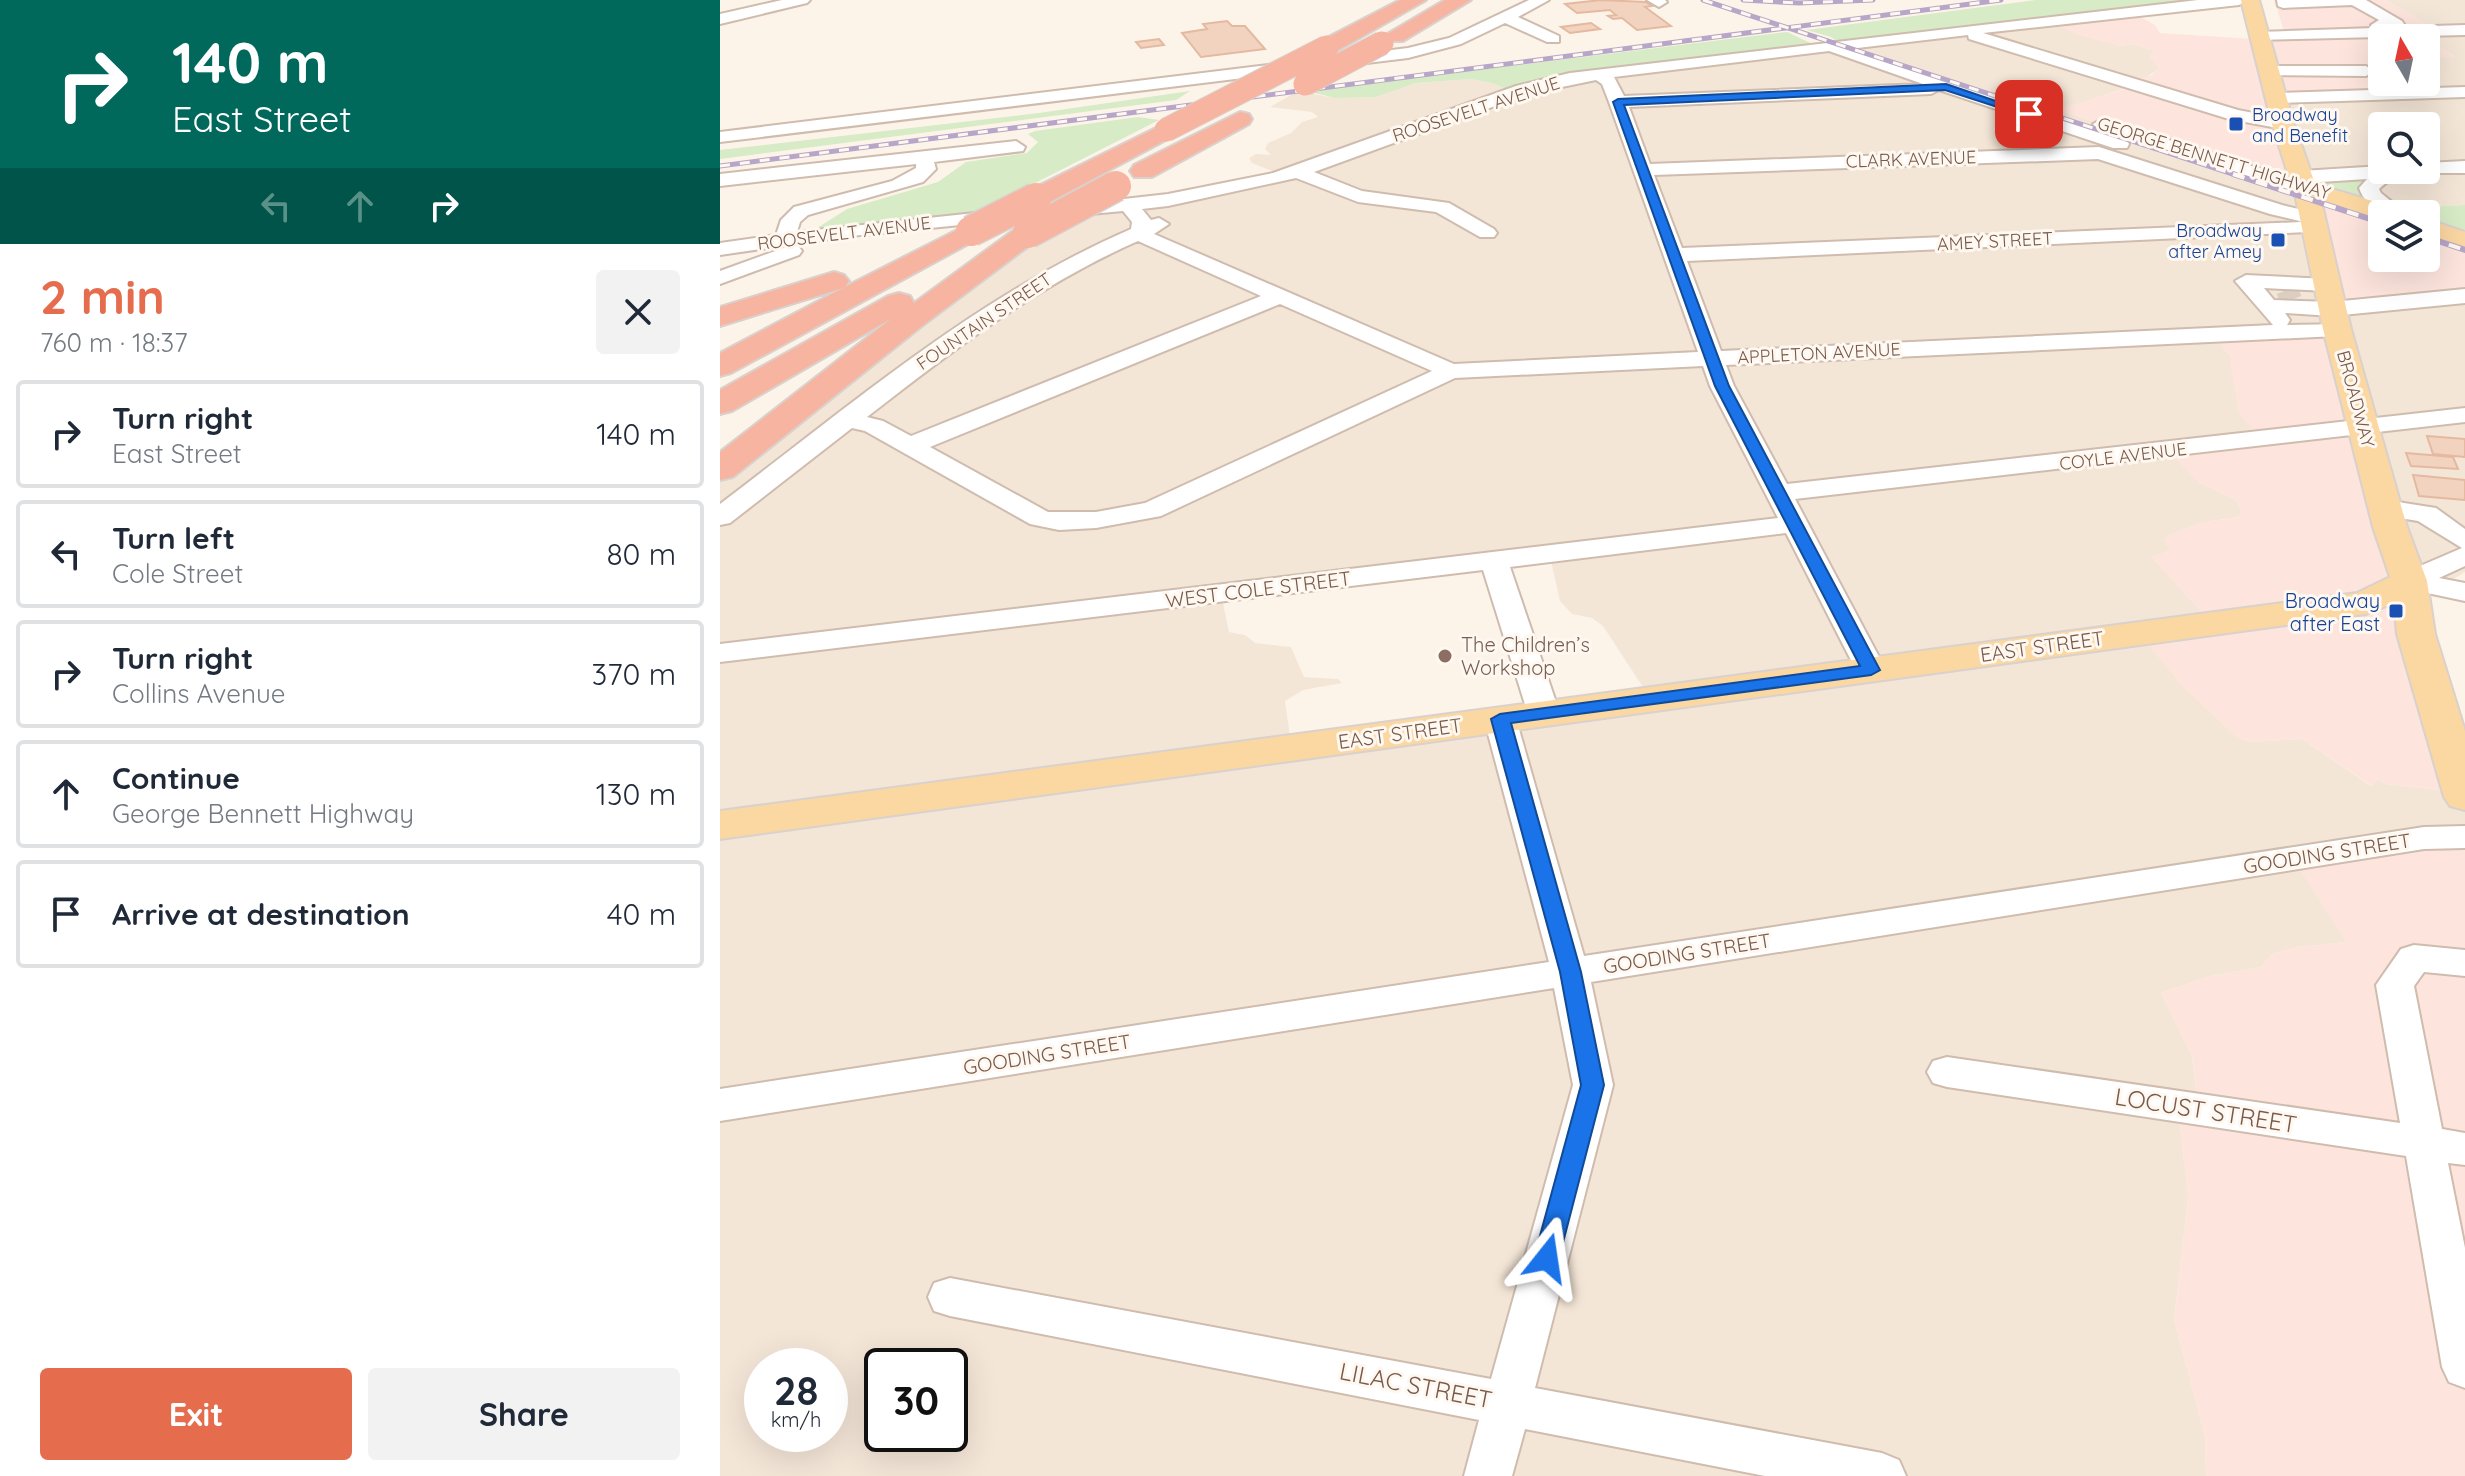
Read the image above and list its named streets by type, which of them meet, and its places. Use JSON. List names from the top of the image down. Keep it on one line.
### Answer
{"streets":{"main road":["GEORGE BENNETT HIGHWAY","BROADWAY","EAST STREET"],"street":["ROOSEVELT AVENUE","CLARK AVENUE","AMEY STREET","FOUNTAIN STREET","APPLETON AVENUE","COYLE AVENUE","WEST COLE STREET","GOODING STREET","LOCUST STREET","LILAC STREET"]},"crossings":[["ROOSEVELT AVENUE","GEORGE BENNETT HIGHWAY"],["ROOSEVELT AVENUE","FOUNTAIN STREET"],["GEORGE BENNETT HIGHWAY","CLARK AVENUE"],["GEORGE BENNETT HIGHWAY","AMEY STREET"],["GEORGE BENNETT HIGHWAY","BROADWAY"],["CLARK AVENUE","AMEY STREET"],["CLARK AVENUE","BROADWAY"],["AMEY STREET","BROADWAY"],["FOUNTAIN STREET","APPLETON AVENUE"],["APPLETON AVENUE","BROADWAY"],["BROADWAY","COYLE AVENUE"],["BROADWAY","EAST STREET"]],"places":{"transit":["Broadway and Benefit","Broadway after Amey","Broadway after East"],"other":["The Children’s Workshop"]},"north":"top","page":{"turn":["140 m","East Street"],"heading":["2 min","760 m · 18:37"],"list":[{"name":"Turn right","note":"East Street","value":"140 m"},{"name":"Turn left","note":"Cole Street","value":"80 m"},{"name":"Turn right","note":"Collins Avenue","value":"370 m"},{"name":"Continue","note":"George Bennett Highway","value":"130 m"},{"name":"Arrive at destination","value":"40 m"}],"speed":"28 km/h","limit":"30","buttons":["Exit","Share"]}}
